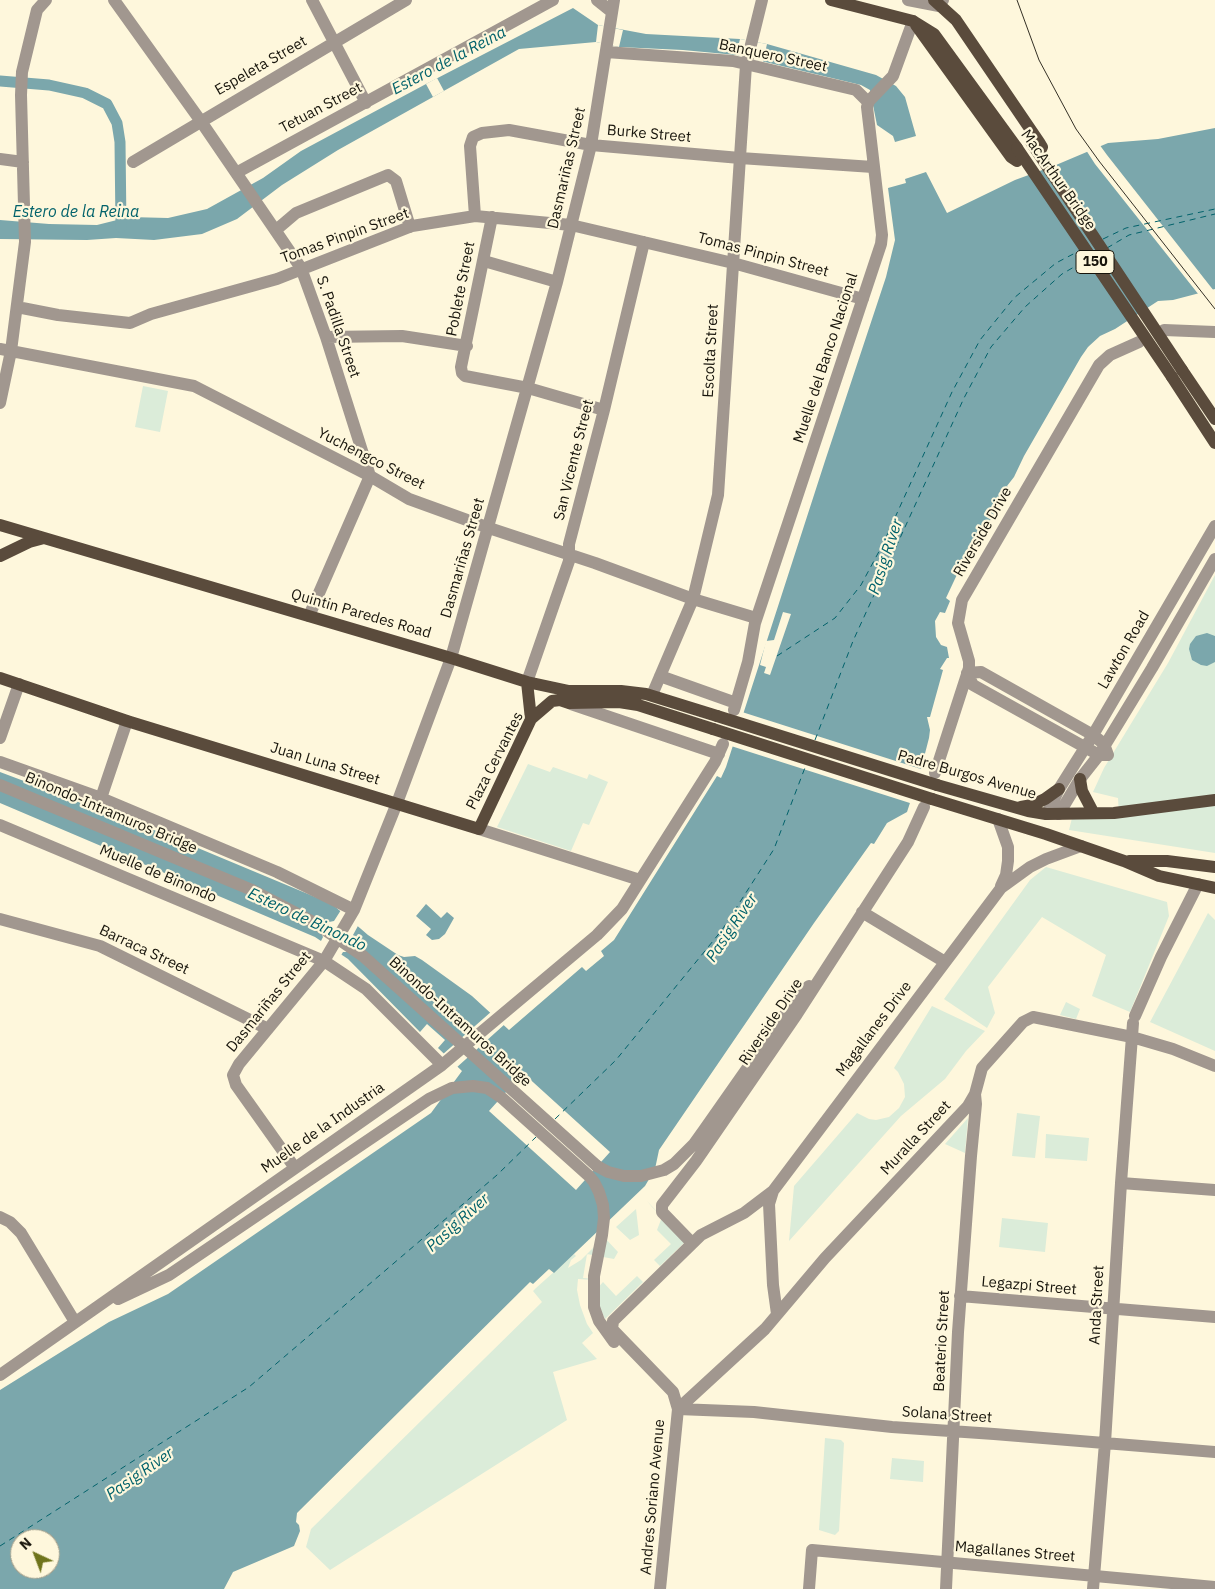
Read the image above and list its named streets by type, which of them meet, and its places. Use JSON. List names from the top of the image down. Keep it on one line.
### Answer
{"streets":{"main road":["MacArthur Bridge","150","Quintin Paredes Road","Plaza Cervantes","Juan Luna Street","Padre Burgos Avenue"],"street":["Banquero Street","Espeleta Street","Tetuan Street","Burke Street","Dasmariñas Street","Tomas Pinpin Street","Poblete Street","S. Padilla Street","Escolta Street","Muelle del Banco Nacional","Yuchengco Street","San Vicente Street","Riverside Drive","Lawton Road","Binondo-Intramuros Bridge","Muelle de Binondo","Barraca Street","Magallanes Drive","Muelle de la Industria","Muralla Street","Legazpi Street","Anda Street","Beaterio Street","Solana Street","Andres Soriano Avenue","Magallanes Street"]},"crossings":[["Banquero Street","Dasmariñas Street"],["Banquero Street","Escolta Street"],["Banquero Street","Muelle del Banco Nacional"],["Espeleta Street","S. Padilla Street"],["Tetuan Street","S. Padilla Street"],["Burke Street","Dasmariñas Street"],["Burke Street","Tomas Pinpin Street"],["Burke Street","Escolta Street"],["Burke Street","Muelle del Banco Nacional"],["Dasmariñas Street","Tomas Pinpin Street"],["Dasmariñas Street","Poblete Street"],["Dasmariñas Street","Yuchengco Street"],["Dasmariñas Street","Quintin Paredes Road"],["Dasmariñas Street","Juan Luna Street"],["Dasmariñas Street","Muelle de Binondo"],["Dasmariñas Street","Barraca Street"],["Dasmariñas Street","Muelle de la Industria"],["MacArthur Bridge","150"],["Tomas Pinpin Street","Poblete Street"],["Tomas Pinpin Street","S. Padilla Street"],["Tomas Pinpin Street","Escolta Street"],["Tomas Pinpin Street","Muelle del Banco Nacional"],["Tomas Pinpin Street","San Vicente Street"],["S. Padilla Street","Yuchengco Street"],["Escolta Street","Muelle del Banco Nacional"],["Escolta Street","Yuchengco Street"],["Escolta Street","Quintin Paredes Road"],["Muelle del Banco Nacional","Yuchengco Street"],["Yuchengco Street","San Vicente Street"],["San Vicente Street","Quintin Paredes Road"],["Riverside Drive","Padre Burgos Avenue"],["Riverside Drive","Binondo-Intramuros Bridge"],["Riverside Drive","Magallanes Drive"],["Quintin Paredes Road","Padre Burgos Avenue"],["Lawton Road","Padre Burgos Avenue"],["Plaza Cervantes","Juan Luna Street"],["Plaza Cervantes","Padre Burgos Avenue"],["Juan Luna Street","Muelle de la Industria"],["Padre Burgos Avenue","Magallanes Drive"],["Padre Burgos Avenue","Anda Street"],["Binondo-Intramuros Bridge","Magallanes Drive"],["Binondo-Intramuros Bridge","Muelle de la Industria"],["Binondo-Intramuros Bridge","Muralla Street"],["Binondo-Intramuros Bridge","Solana Street"],["Binondo-Intramuros Bridge","Andres Soriano Avenue"],["Muelle de Binondo","Muelle de la Industria"],["Magallanes Drive","Muralla Street"],["Magallanes Drive","Solana Street"],["Magallanes Drive","Andres Soriano Avenue"],["Muralla Street","Anda Street"],["Muralla Street","Beaterio Street"],["Muralla Street","Solana Street"],["Muralla Street","Andres Soriano Avenue"],["Legazpi Street","Anda Street"],["Legazpi Street","Beaterio Street"],["Anda Street","Solana Street"],["Anda Street","Magallanes Street"],["Beaterio Street","Solana Street"],["Beaterio Street","Magallanes Street"],["Solana Street","Andres Soriano Avenue"]],"water":["Estero de la Reina","Pasig River","Estero de Binondo"],"north":"top left"}
